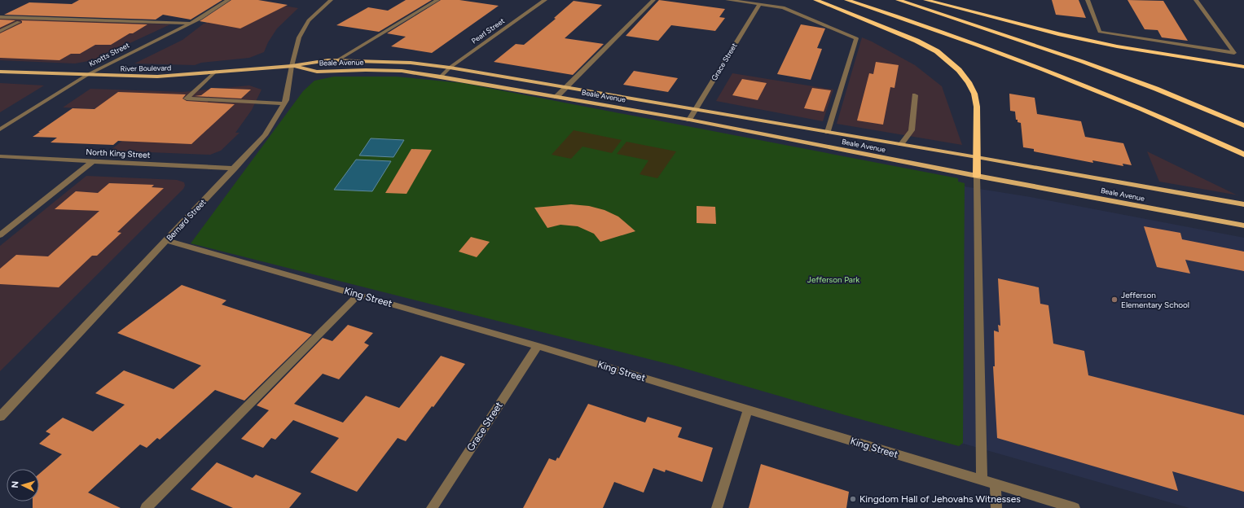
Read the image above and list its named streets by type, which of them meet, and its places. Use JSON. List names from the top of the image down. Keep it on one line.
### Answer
{"streets":{"main road":["Beale Avenue","River Boulevard"],"street":["Pearl Street","Knotts Street","Grace Street","North King Street","Bernard Street","King Street"]},"crossings":[["Pearl Street","Beale Avenue"],["Knotts Street","River Boulevard"],["Grace Street","Beale Avenue"],["Grace Street","King Street"],["Beale Avenue","River Boulevard"],["Beale Avenue","Bernard Street"],["River Boulevard","Bernard Street"],["North King Street","Bernard Street"],["Bernard Street","King Street"]],"parks":["Jefferson Park"],"places":["Jefferson Elementary School","Kingdom Hall of Jehovahs Witnesses"],"north":"left"}
